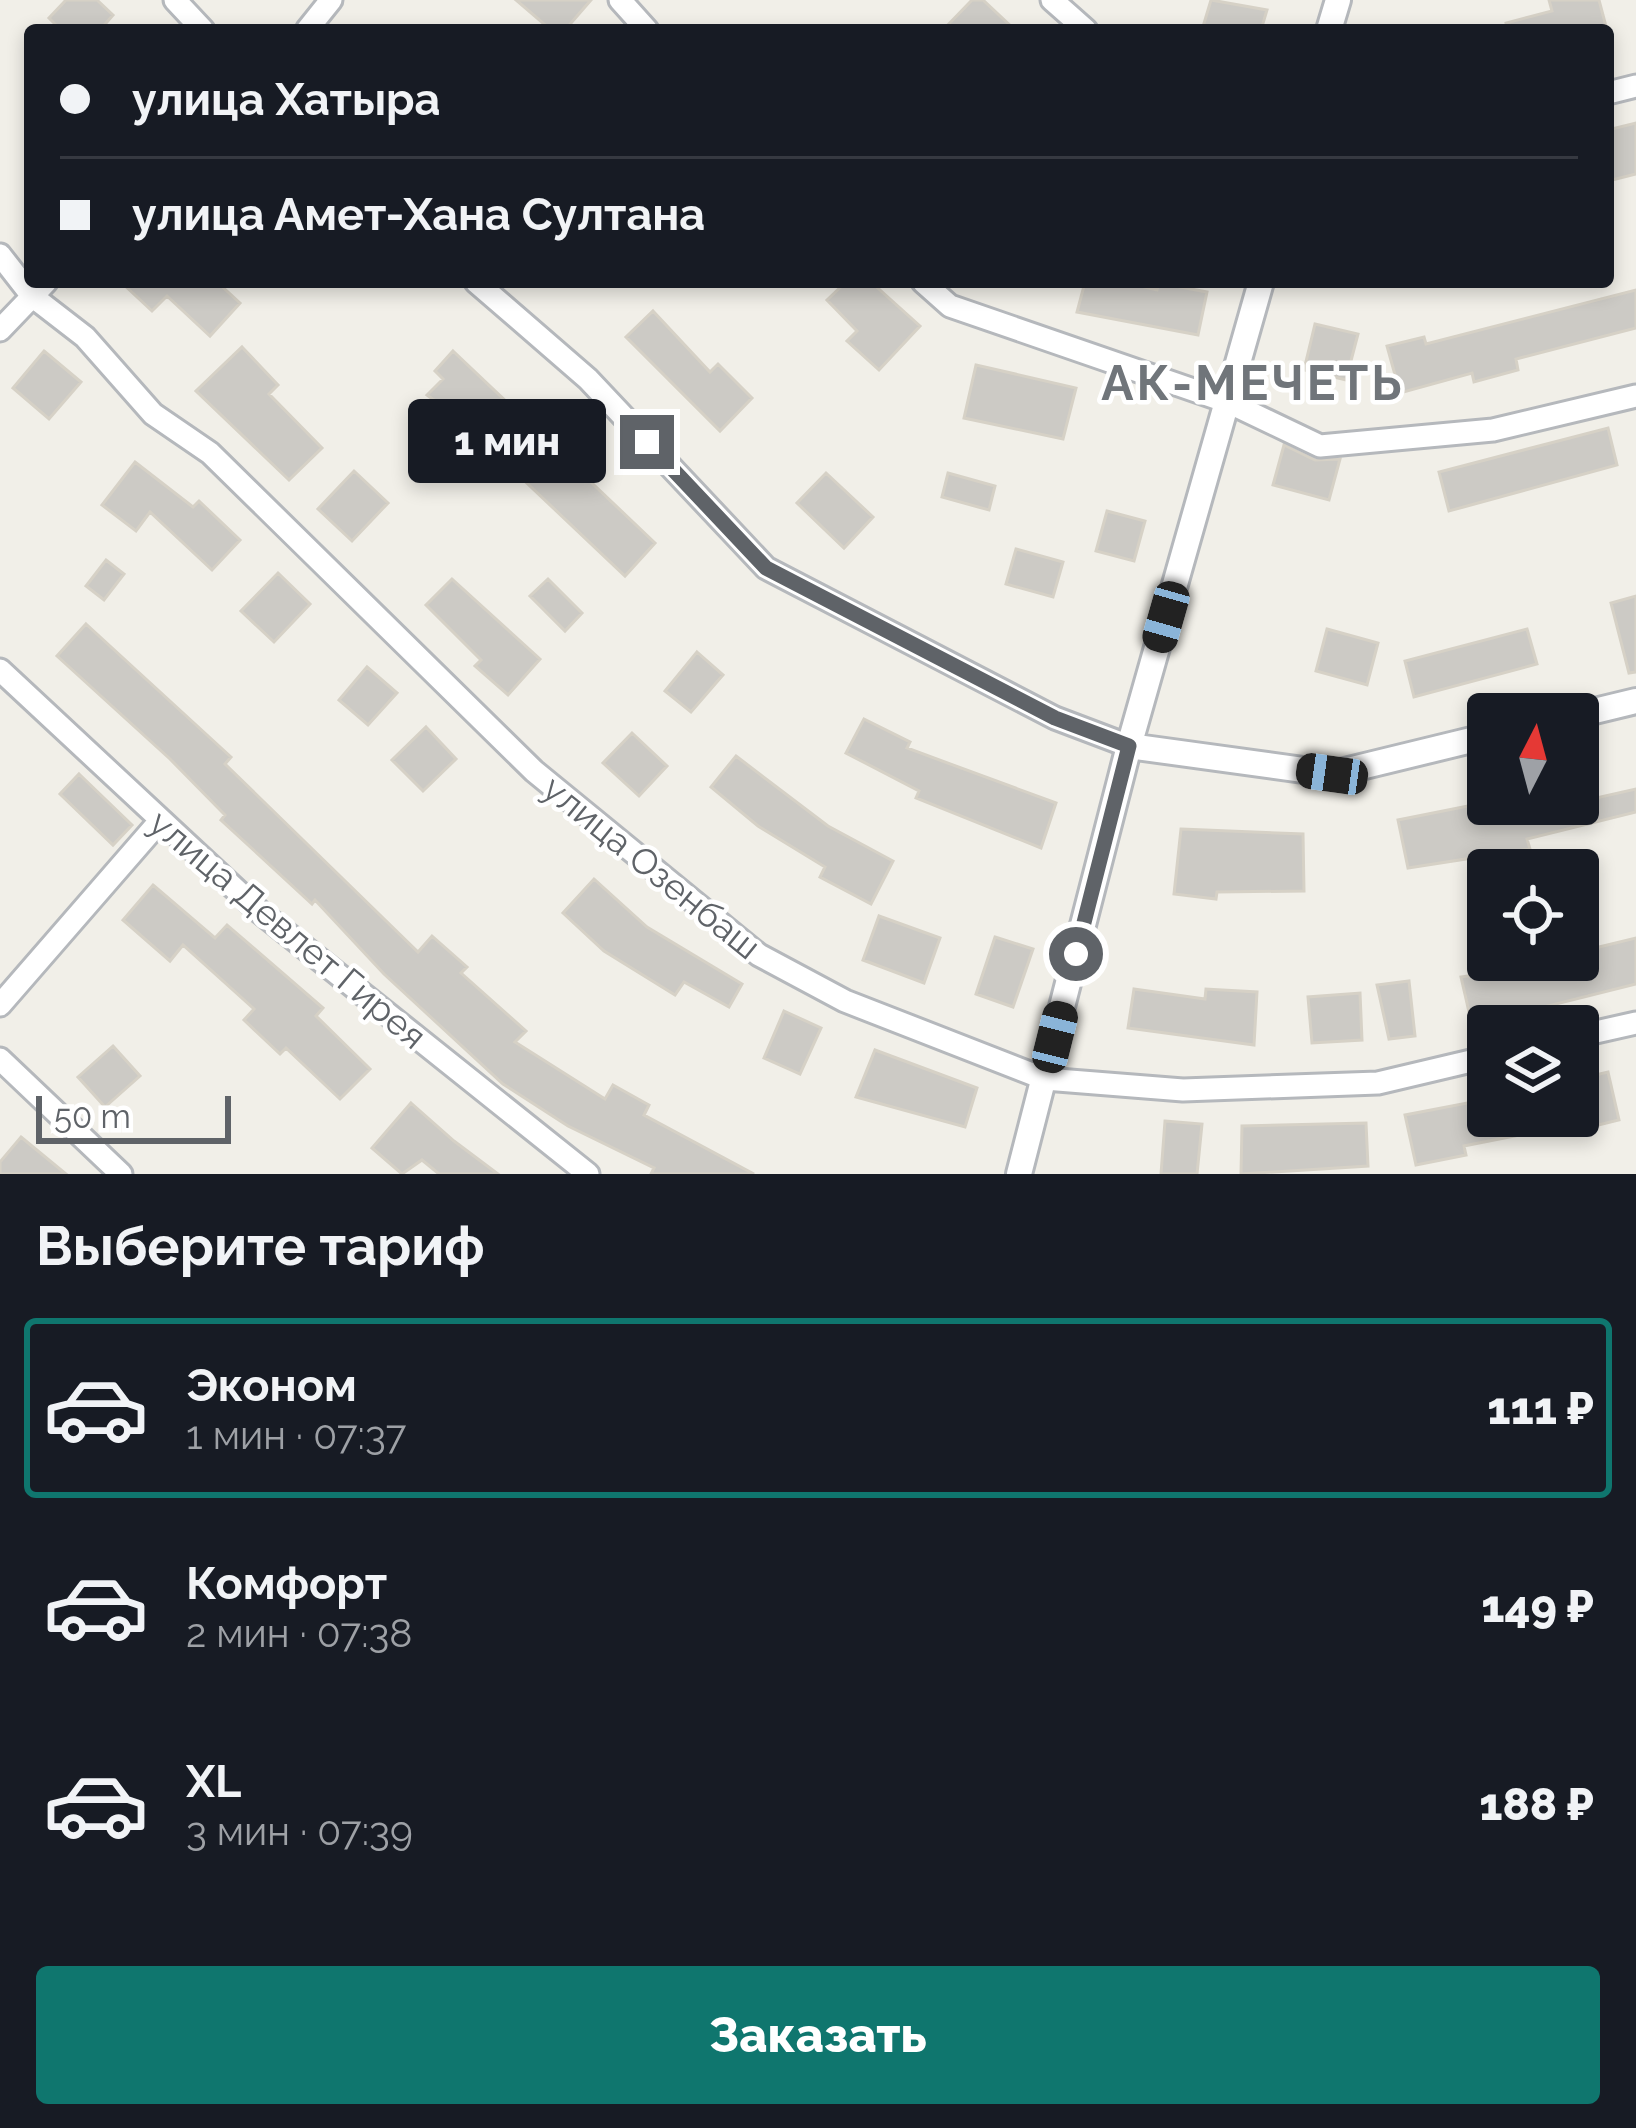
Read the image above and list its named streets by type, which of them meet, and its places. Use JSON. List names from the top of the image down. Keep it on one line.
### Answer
{"streets":{"street":["улица Озенбаш","улица Девлет Гирея"]},"districts":["АК-МЕЧЕТЬ"],"scale_bar":"50 m","north":"top","page":{"banner":["улица Хатыра","улица Амет-Хана Султана"],"bubble":"1 мин","scale":"50 m","heading":"Выберите тариф","list":[{"name":"Эконом","note":"1 мин · 07:37","value":"111 ₽"},{"name":"Комфорт","note":"2 мин · 07:38","value":"149 ₽"},{"name":"XL","note":"3 мин · 07:39","value":"188 ₽"}],"buttons":"Заказать"}}
